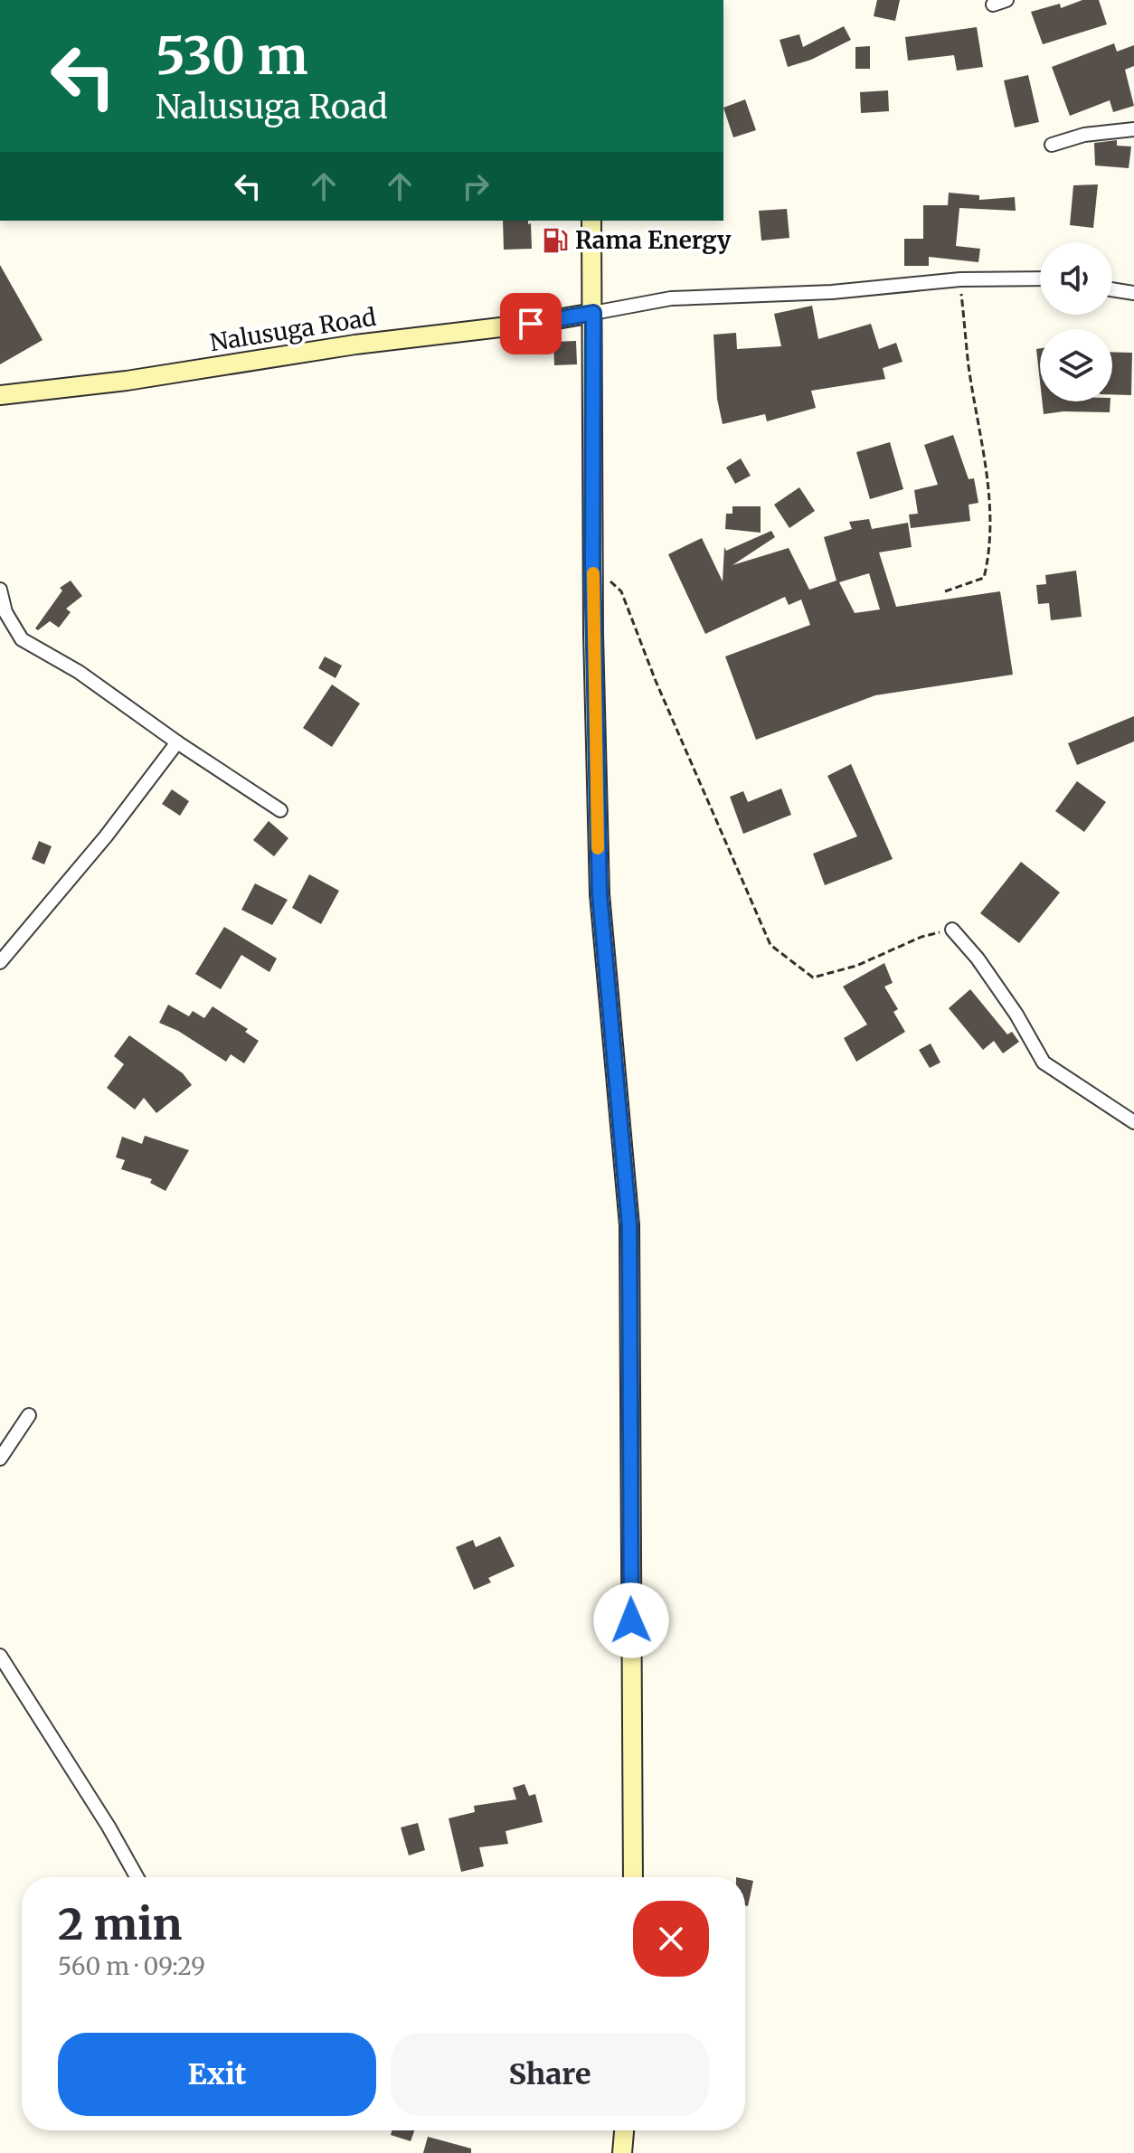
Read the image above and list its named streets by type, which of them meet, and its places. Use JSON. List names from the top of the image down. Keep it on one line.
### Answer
{"streets":{"street":["Nalusuga Road"]},"places":{"fuel station":["Rama Energy"]},"page":{"turn":["530 m","Nalusuga Road"],"heading":["2 min","560 m · 09:29"],"buttons":["Exit","Share"]}}
